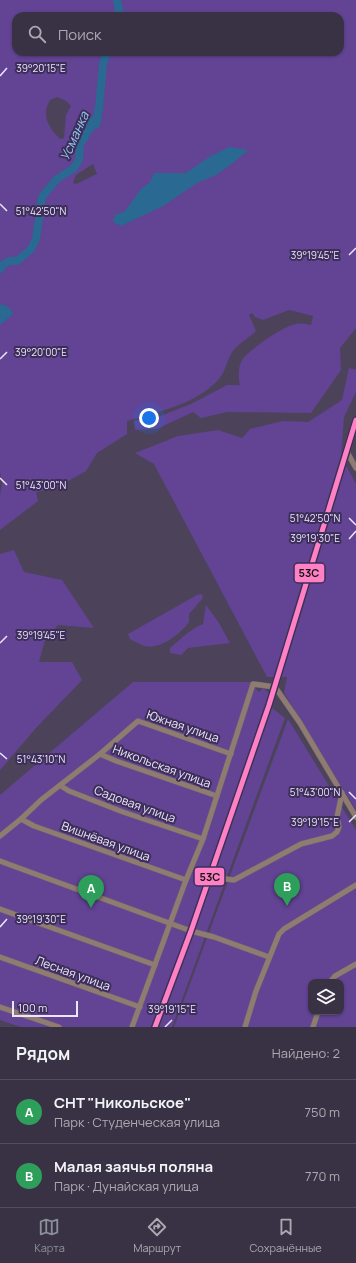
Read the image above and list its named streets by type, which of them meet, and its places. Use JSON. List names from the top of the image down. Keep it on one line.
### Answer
{"streets":{"street":["Южная улица","Никольская улица","Садовая улица","Вишнёвая улица","Лесная улица"]},"crossings":[["Южная улица","Никольская улица"],["Южная улица","Садовая улица"],["Южная улица","Вишнёвая улица"]],"water":["Усманка"],"lines":["transit line 53С"],"scale_bar":"100 m","page":{"search":"Поиск","pins":["B","A"],"scale":"100 m","heading":["Рядом","Найдено: 2"],"list":[{"mark":"A","name":"СНТ \"Никольское\"","note":"Парк · Студенческая улица","value":"750 m"},{"mark":"B","name":"Малая заячья поляна","note":"Парк · Дунайская улица","value":"770 m"}],"nav":["Карта","Маршрут","Сохранённые"]},"coordinates":["39°20'15\"E","51°42'50\"N","39°19'45\"E","39°20'00\"E","51°43'00\"N","39°19'30\"E","51°43'10\"N","39°19'15\"E"]}
